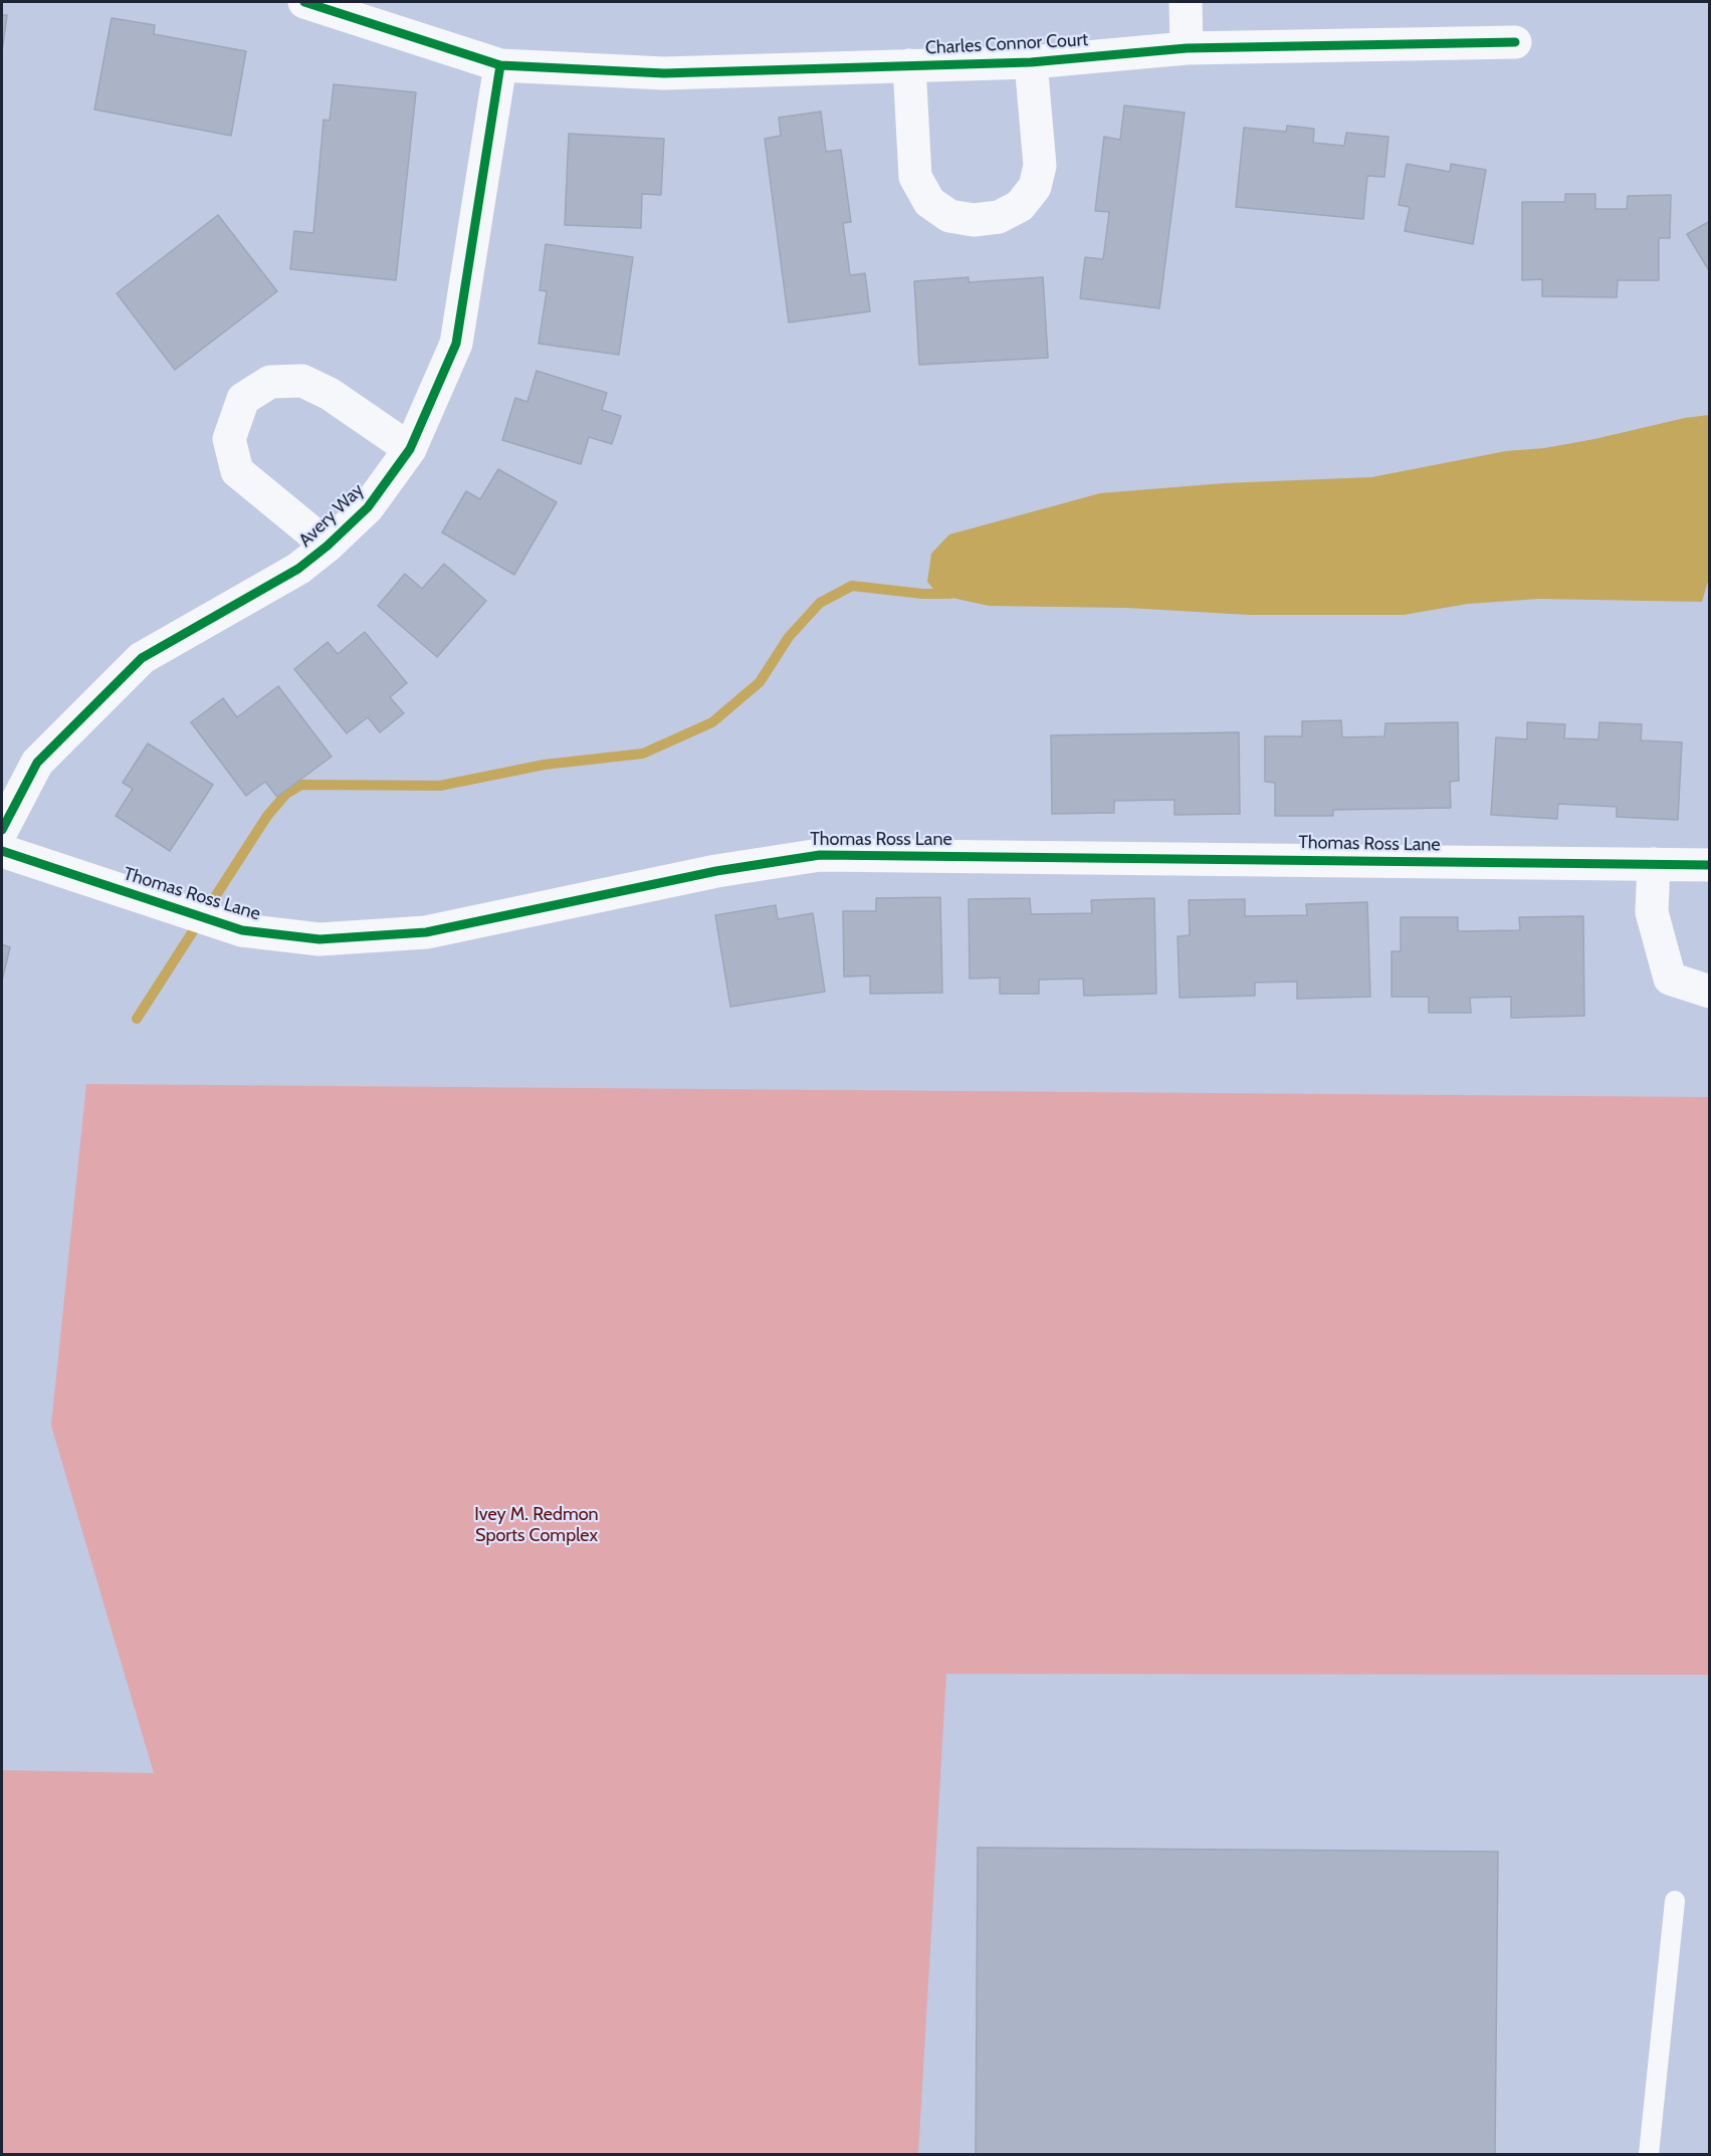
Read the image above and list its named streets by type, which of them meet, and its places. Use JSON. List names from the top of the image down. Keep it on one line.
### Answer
{"streets":{"street":["Charles Connor Court","Avery Way","Thomas Ross Lane"]},"crossings":[["Charles Connor Court","Avery Way"]],"parks":["Ivey M. Redmon Sports Complex"]}
